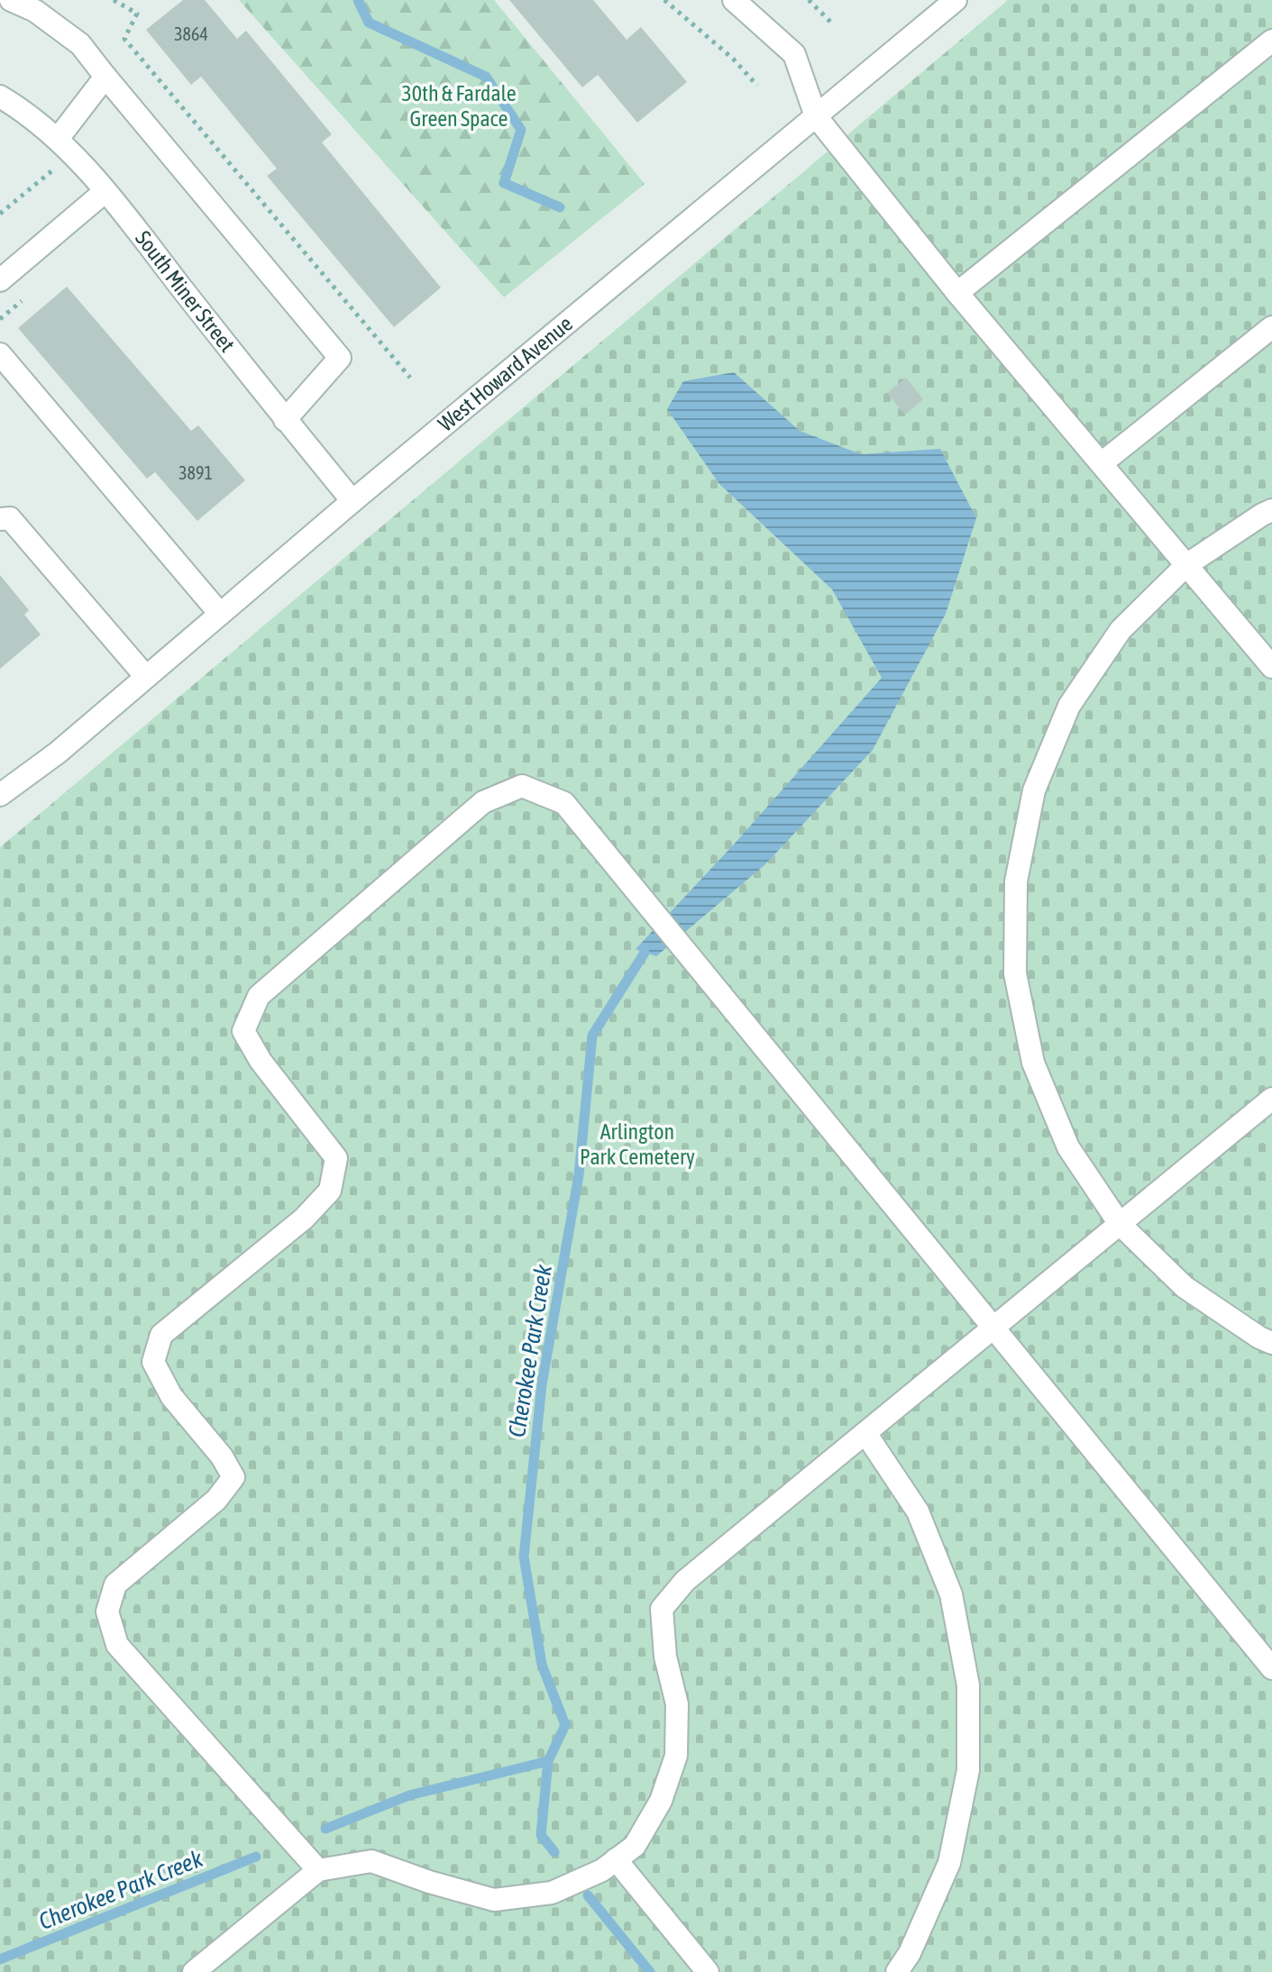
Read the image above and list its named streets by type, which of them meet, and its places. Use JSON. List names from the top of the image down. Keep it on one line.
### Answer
{"streets":{"street":["South Miner Street","West Howard Avenue"]},"crossings":[["South Miner Street","West Howard Avenue"]],"water":["Cherokee Park Creek"],"parks":["30th & Fardale Green Space","Arlington Park Cemetery"],"house_numbers":["3864","3891"]}
